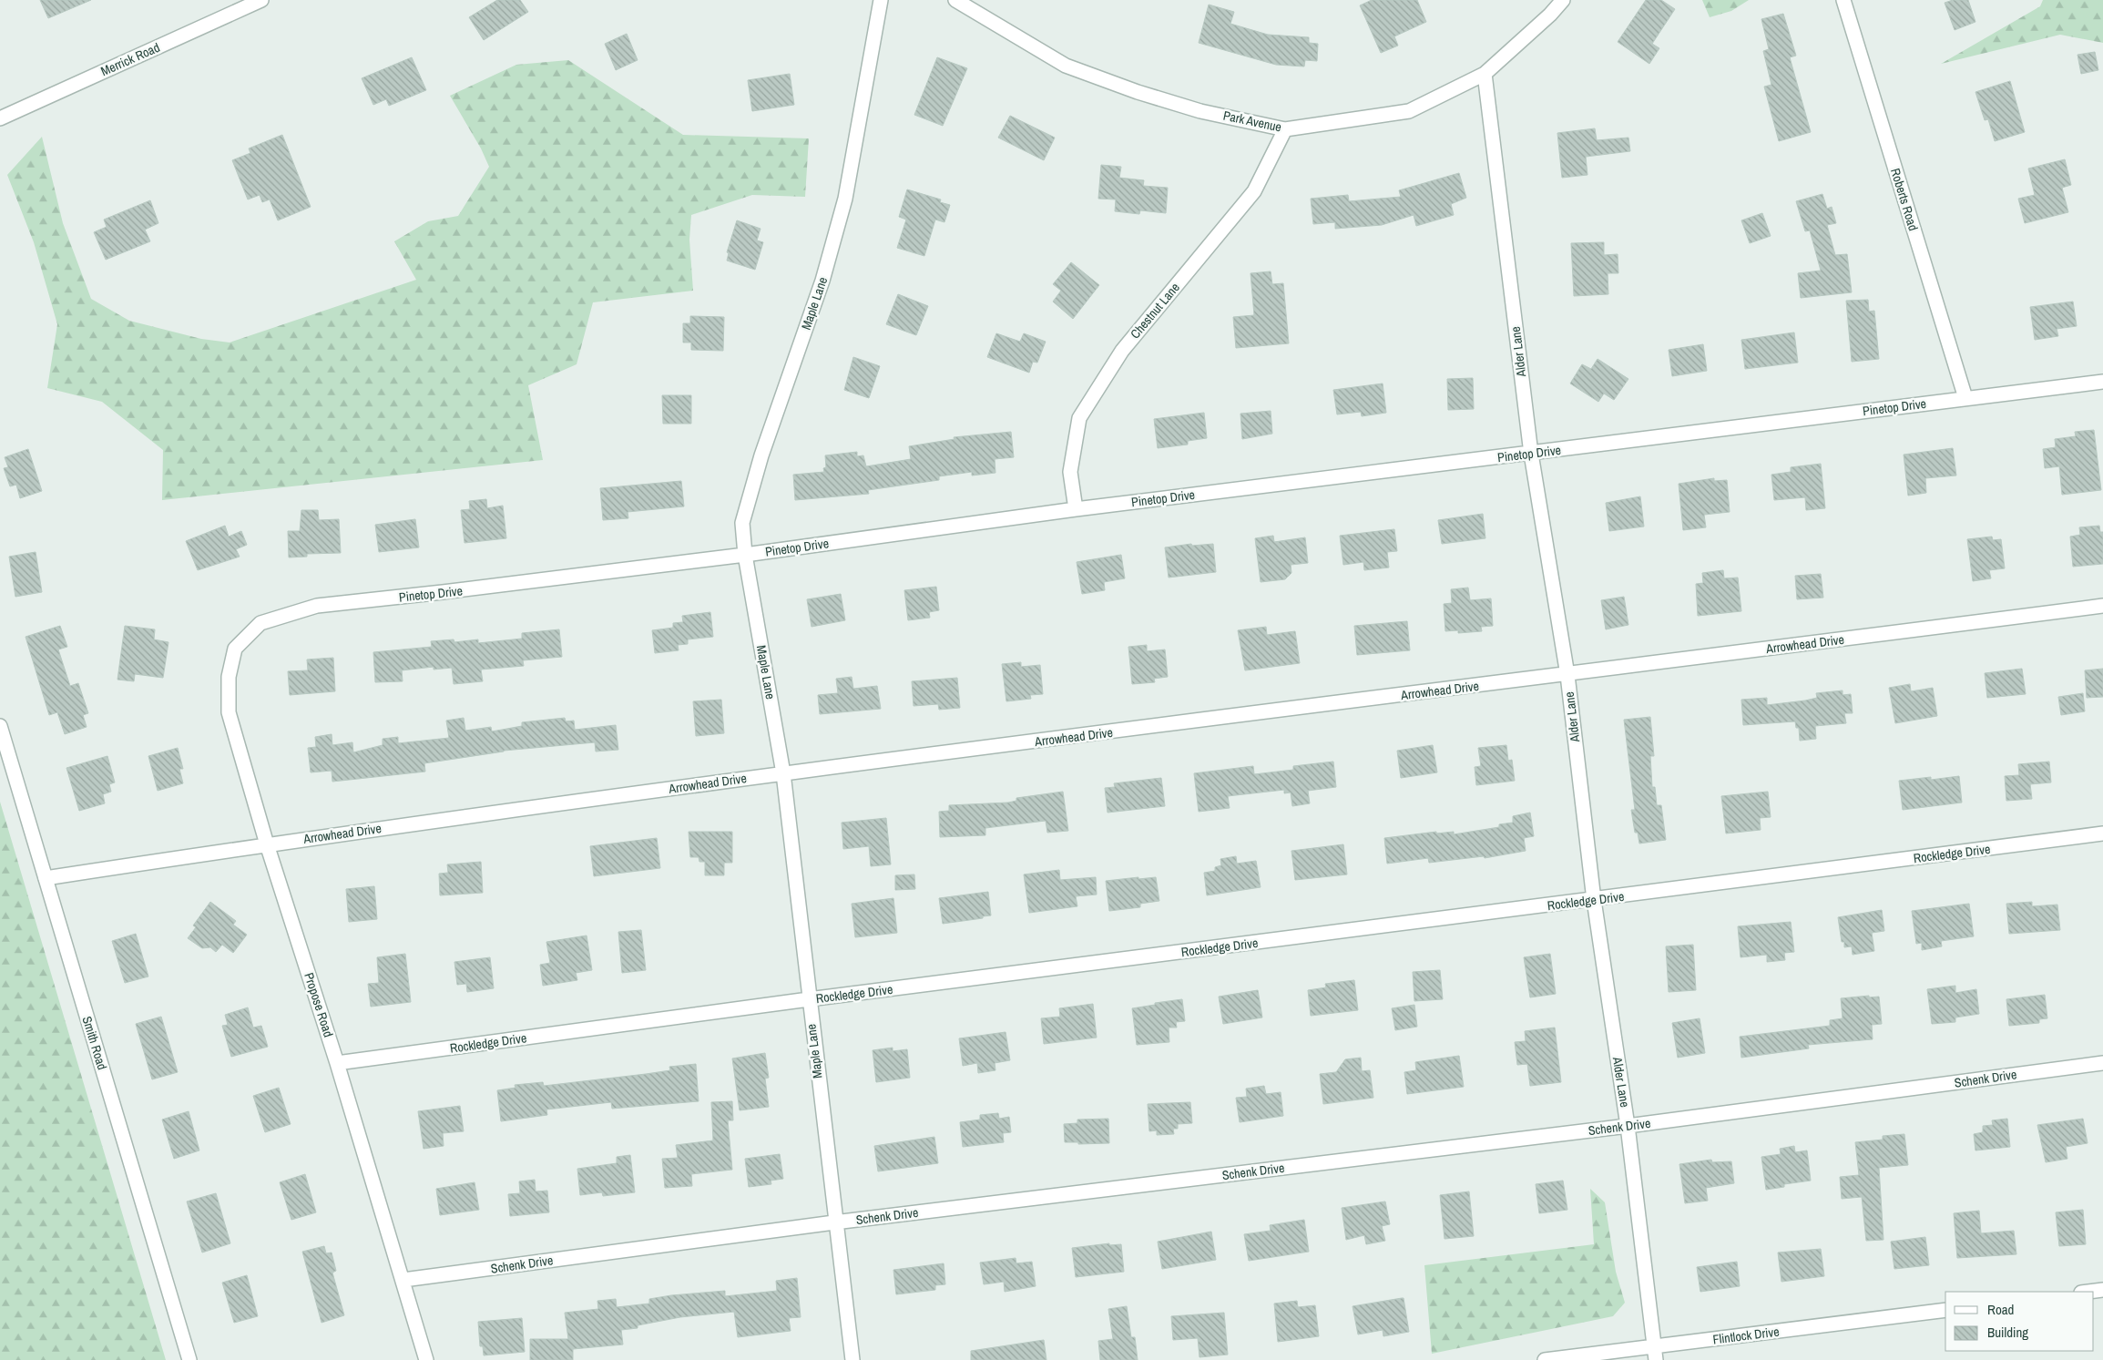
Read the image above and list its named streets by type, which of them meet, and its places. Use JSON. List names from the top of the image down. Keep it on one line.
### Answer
{"streets":{"street":["Merrick Road","Park Avenue","Roberts Road","Maple Lane","Chestnut Lane","Alder Lane","Pinetop Drive","Arrowhead Drive","Rockledge Drive","Propose Road","Smith Road","Schenk Drive","Flintlock Drive"]},"crossings":[["Park Avenue","Chestnut Lane"],["Park Avenue","Alder Lane"],["Roberts Road","Pinetop Drive"],["Maple Lane","Pinetop Drive"],["Maple Lane","Arrowhead Drive"],["Maple Lane","Rockledge Drive"],["Maple Lane","Schenk Drive"],["Chestnut Lane","Pinetop Drive"],["Alder Lane","Pinetop Drive"],["Alder Lane","Arrowhead Drive"],["Alder Lane","Rockledge Drive"],["Alder Lane","Schenk Drive"],["Alder Lane","Flintlock Drive"],["Pinetop Drive","Propose Road"],["Arrowhead Drive","Propose Road"],["Arrowhead Drive","Smith Road"],["Rockledge Drive","Propose Road"],["Propose Road","Schenk Drive"]],"legend":["Road","Building"]}
